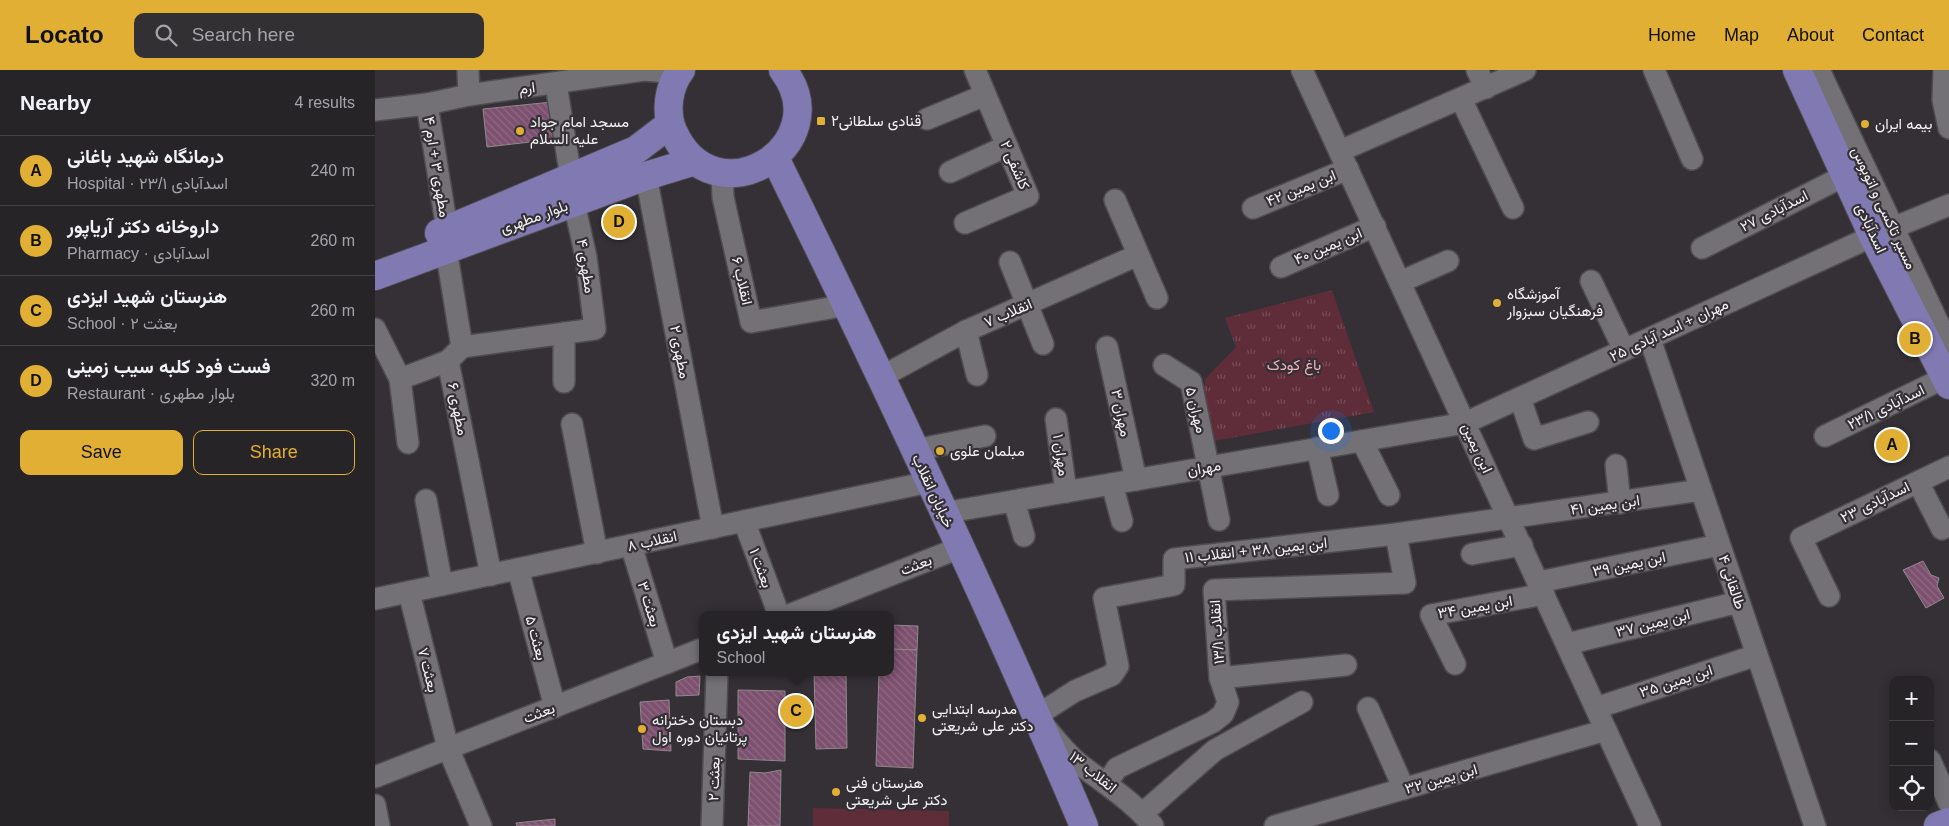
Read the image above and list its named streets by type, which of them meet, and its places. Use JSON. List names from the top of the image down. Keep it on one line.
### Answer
{"streets":{"main road":["بلوار مطهری","اسدآبادی","خیابان انقلاب"],"street":["ارم","کاشفی ۲","مطهری ۳ + ارم ۴","ابن یمین ۴۲","مسیر تاکسی و اتوبوس","اسدآبادی ۲۷","ابن یمین ۴۰","مطهری ۴","انقلاب ۶","انقلاب ۷","مهران + اسد آبادی ۲۵","مطهری ۲","اسدآبادی ۲۳/۱","مطهری ۶","مهران ۵","مهران ۳","ابن یمین","مهران ۱","مهران","اسدآبادی ۲۳","ابن یمین ۴۱","انقلاب ۸","ابن یمین ۳۸ + انقلاب ۱۱","ابن یمین ۳۹","بعثت","بعثت ۱","طالقانی ۴","بعثت ۳","ابن یمین ۳۴","ابن یمین ۳۷","انقلاب ۱۳/۱","بعثت ۵","بعثت ۷","ابن یمین ۳۵","انقلاب ۱۳","بعثت ۲","ابن یمین ۳۲"]},"crossings":[["ارم","مطهری ۳ + ارم ۴"],["ارم","مطهری ۴"],["مطهری ۳ + ارم ۴","بلوار مطهری"],["مطهری ۳ + ارم ۴","مطهری ۶"],["ابن یمین ۴۲","ابن یمین"],["مسیر تاکسی و اتوبوس","اسدآبادی"],["مسیر تاکسی و اتوبوس","مهران + اسد آبادی ۲۵"],["اسدآبادی ۲۷","اسدآبادی"],["بلوار مطهری","مطهری ۴"],["بلوار مطهری","مطهری ۲"],["بلوار مطهری","مطهری ۶"],["اسدآبادی","مهران + اسد آبادی ۲۵"],["اسدآبادی","اسدآبادی ۲۳/۱"],["ابن یمین ۴۰","ابن یمین"],["انقلاب ۶","خیابان انقلاب"],["انقلاب ۷","خیابان انقلاب"],["مهران + اسد آبادی ۲۵","ابن یمین"],["مهران + اسد آبادی ۲۵","مهران"],["مهران + اسد آبادی ۲۵","طالقانی ۴"],["مطهری ۲","انقلاب ۸"],["مطهری ۶","انقلاب ۸"],["مهران ۵","مهران"],["مهران ۳","مهران"],["ابن یمین","مهران"],["ابن یمین","ابن یمین ۴۱"],["ابن یمین","ابن یمین ۳۸ + انقلاب ۱۱"],["ابن یمین","ابن یمین ۳۹"],["ابن یمین","ابن یمین ۳۴"],["ابن یمین","ابن یمین ۳۷"],["ابن یمین","ابن یمین ۳۵"],["ابن یمین","ابن یمین ۳۲"],["مهران ۱","مهران"],["مهران","خیابان انقلاب"],["خیابان انقلاب","انقلاب ۸"],["خیابان انقلاب","ابن یمین ۳۸ + انقلاب ۱۱"],["خیابان انقلاب","بعثت"],["خیابان انقلاب","انقلاب ۱۳"],["ابن یمین ۴۱","ابن یمین ۳۸ + انقلاب ۱۱"],["ابن یمین ۴۱","طالقانی ۴"],["انقلاب ۸","بعثت ۱"],["انقلاب ۸","بعثت ۳"],["انقلاب ۸","بعثت ۵"],["انقلاب ۸","بعثت ۷"],["ابن یمین ۳۸ + انقلاب ۱۱","انقلاب ۱۳/۱"],["ابن یمین ۳۸ + انقلاب ۱۱","انقلاب ۱۳"],["ابن یمین ۳۹","طالقانی ۴"],["ابن یمین ۳۹","ابن یمین ۳۴"],["بعثت","بعثت ۳"],["بعثت","بعثت ۵"],["بعثت","بعثت ۷"],["طالقانی ۴","ابن یمین ۳۷"],["طالقانی ۴","ابن یمین ۳۵"],["انقلاب ۱۳/۱","انقلاب ۱۳"]],"parks":["باغ کودک"],"places":{"transit":["قنادی سلطانی۲"],"other":["بیمه ایران","مسجد امام جواد علیه السلام","آموزشگاه فرهنگیان سبزوار","مبلمان علوی","مدرسه ابتدایی دکتر علی شریعتی","دبستان دخترانه پرتانیان دوره اول","هنرستان فنی دکتر علی شریعتی"]},"page":{"header":"Locato","search":"Search here","nav":["Home","Map","About","Contact"],"heading":["Nearby","4 results"],"list":[{"mark":"A","name":"درمانگاه شهید باغانی","note":"Hospital · اسدآبادی ۲۳/۱","value":"240 m"},{"mark":"B","name":"داروخانه دکتر آریاپور","note":"Pharmacy · اسدآبادی","value":"260 m"},{"mark":"C","name":"هنرستان شهید ایزدی","note":"School · بعثت ۲","value":"260 m"},{"mark":"D","name":"فست فود کلبه سیب زمینی","note":"Restaurant · بلوار مطهری","value":"320 m"}],"pins":["D","B","A","C"],"buttons":["Save","Share"],"popup":["هنرستان شهید ایزدی","School"],"map_buttons":["+","−"]}}
